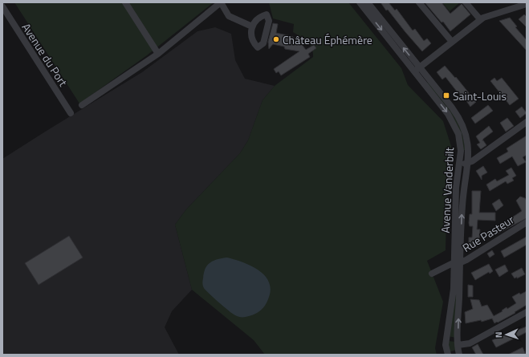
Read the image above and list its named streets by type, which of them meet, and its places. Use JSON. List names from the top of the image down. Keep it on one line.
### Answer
{"streets":{"street":["Avenue du Port","Avenue Vanderbilt","Rue Pasteur"]},"crossings":[["Avenue Vanderbilt","Rue Pasteur"]],"places":{"other":["Château Éphémère"],"transit":["Saint-Louis"]},"north":"left"}
